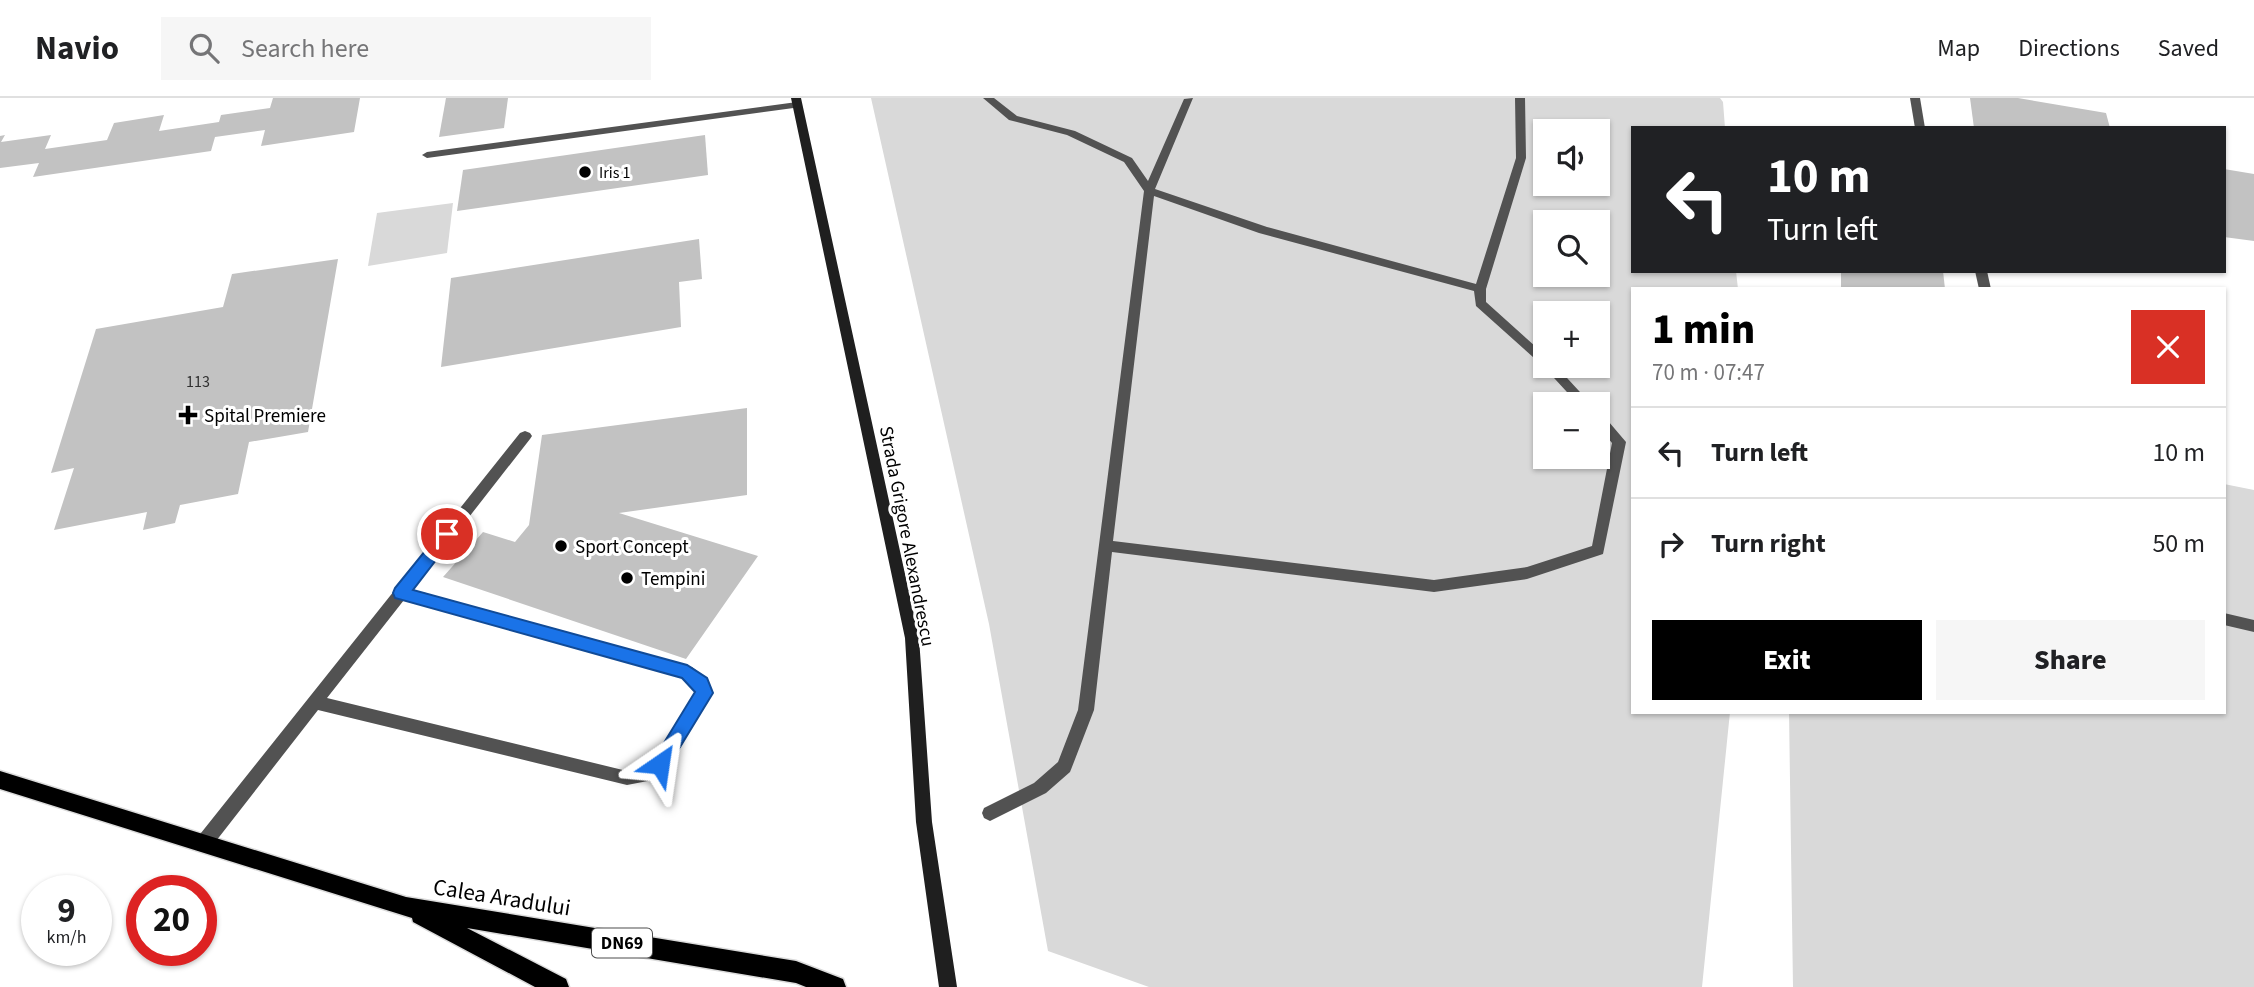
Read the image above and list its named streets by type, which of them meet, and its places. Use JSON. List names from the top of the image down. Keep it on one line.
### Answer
{"streets":{"main road":["Strada Grigore Alexandrescu","Calea Aradului","DN69"]},"places":{"other":["Iris 1","Sport Concept","Tempini"],"health":["Spital Premiere"]},"house_numbers":["113"],"page":{"header":"Navio","search":"Search here","nav":["Map","Directions","Saved"],"map_buttons":["+","−"],"turn":["10 m","Turn left"],"heading":["1 min","70 m · 07:47"],"list":[{"name":"Turn left","value":"10 m"},{"name":"Turn right","value":"50 m"}],"buttons":["Exit","Share"],"speed":"9 km/h","limit":"20"}}
